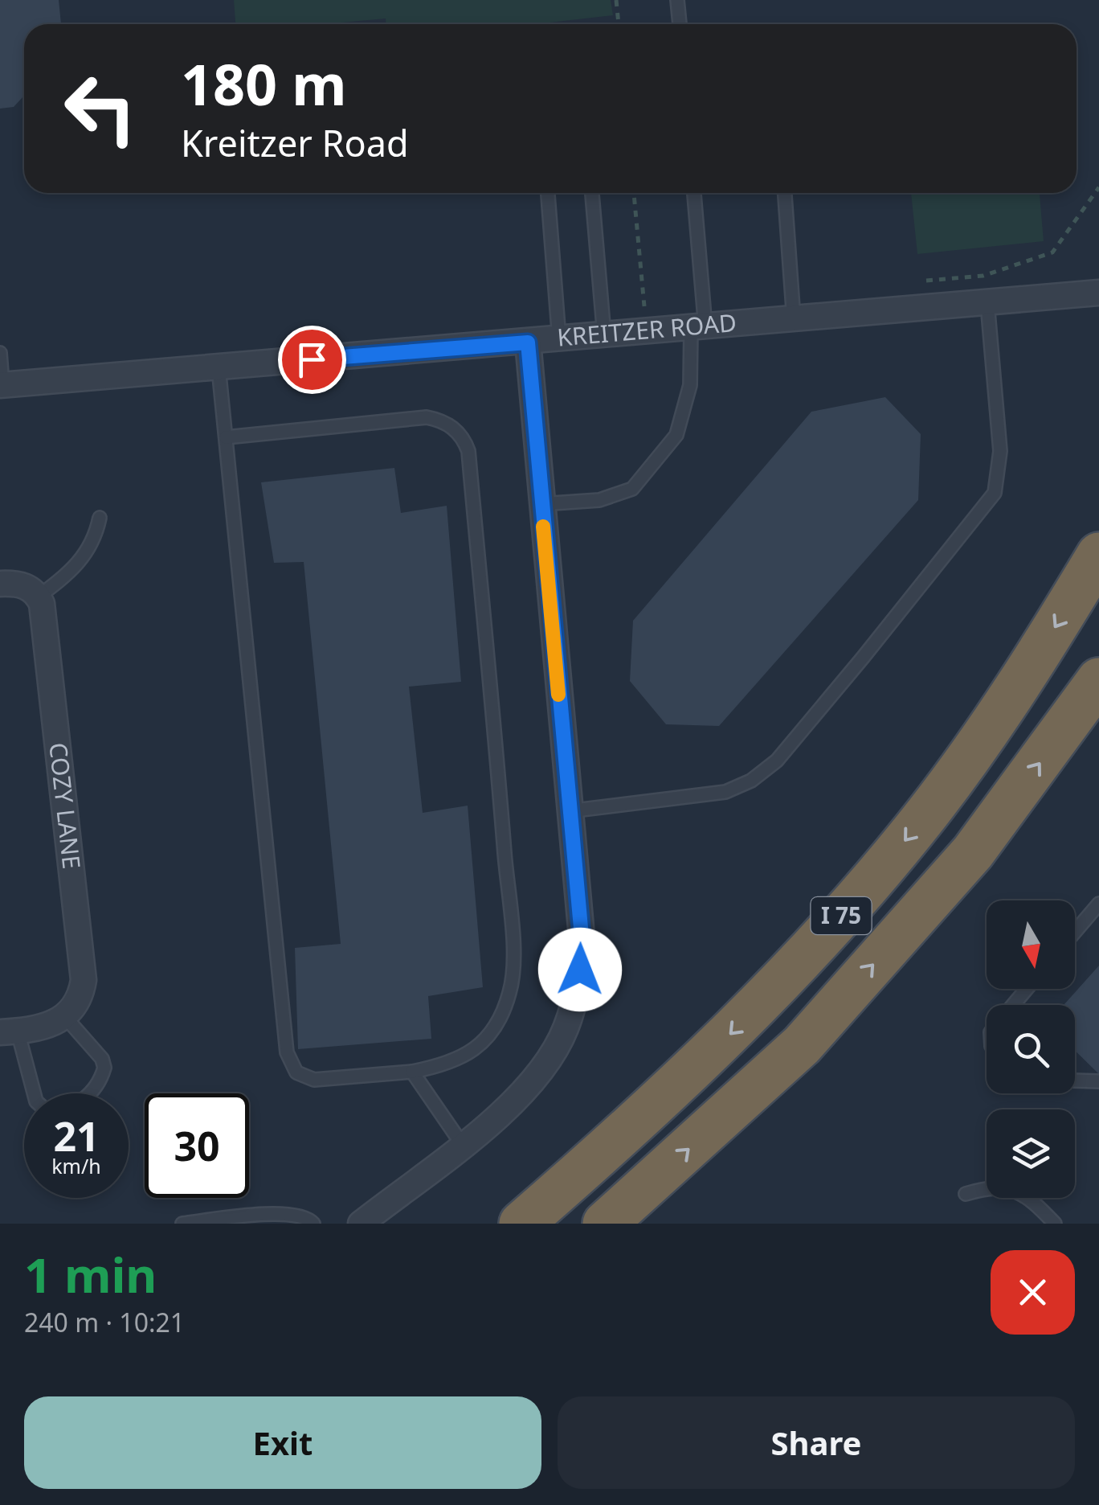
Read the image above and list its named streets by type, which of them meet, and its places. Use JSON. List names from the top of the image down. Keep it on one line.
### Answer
{"streets":{"highway":["I 75"],"street":["KREITZER ROAD","COZY LANE"]},"north":"bottom","page":{"turn":["180 m","Kreitzer Road"],"speed":"21 km/h","limit":"30","heading":["1 min","240 m · 10:21"],"buttons":["Exit","Share"]}}
